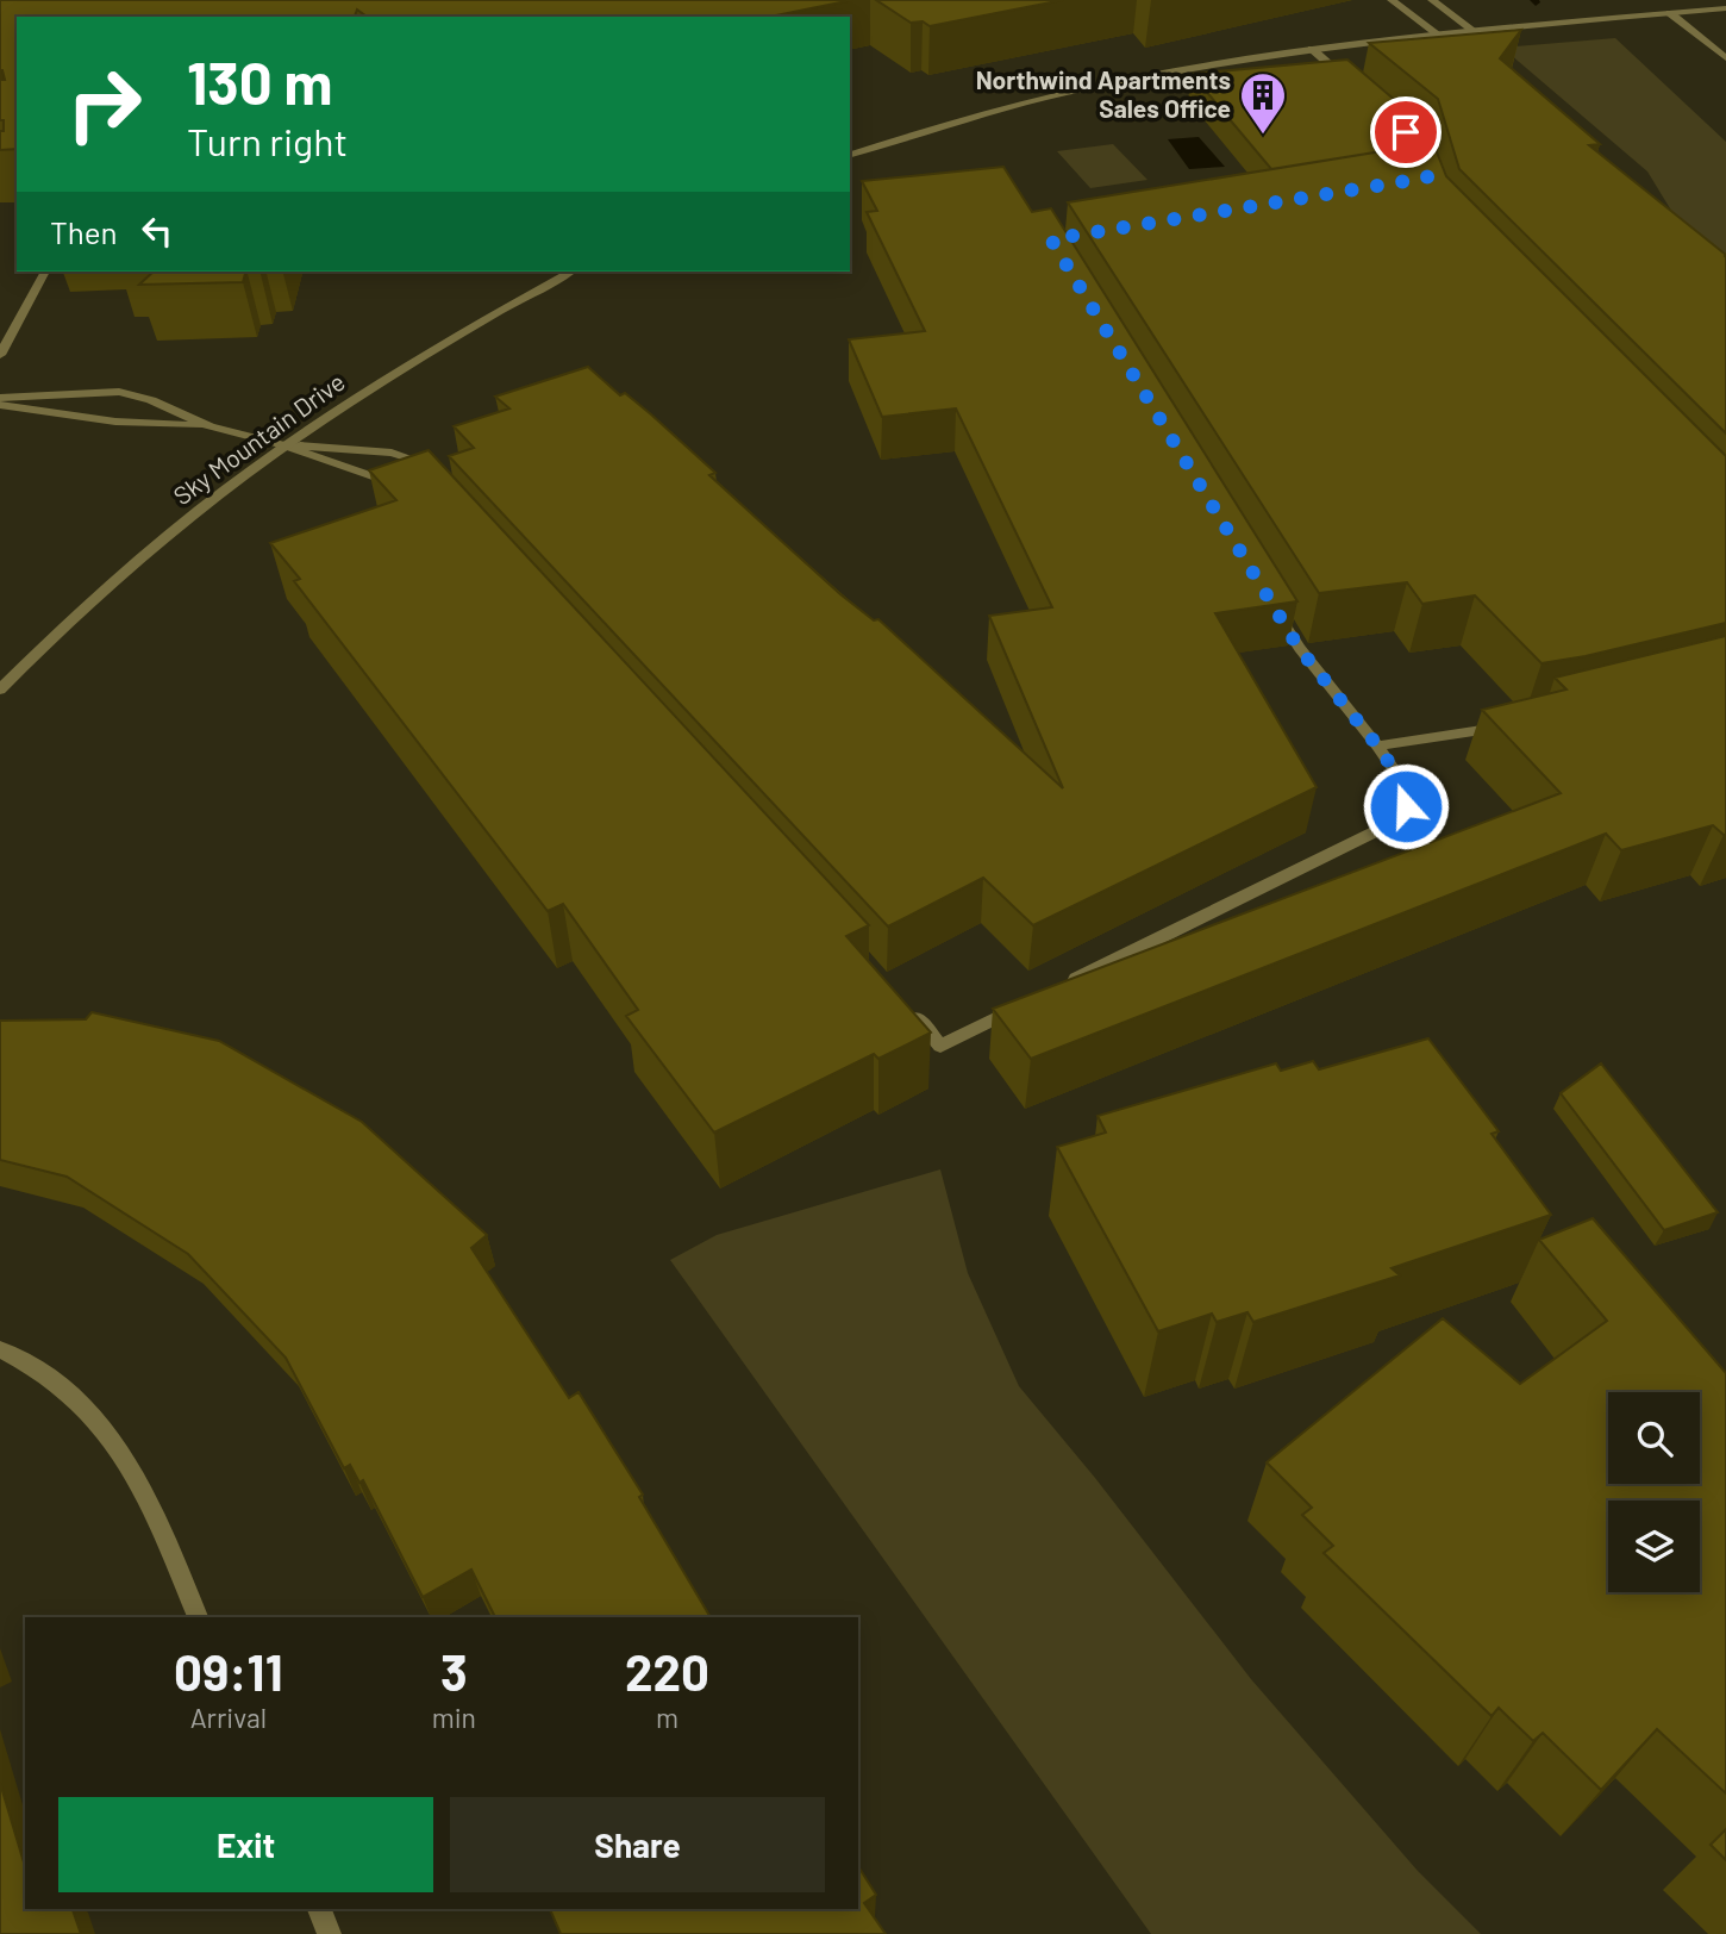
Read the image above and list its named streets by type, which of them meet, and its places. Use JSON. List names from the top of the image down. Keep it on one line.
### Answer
{"streets":{"street":["Sky Mountain Drive"]},"places":{"building":["Northwind Apartments Sales Office"]},"page":{"turn":["130 m","Turn right"],"then":"Then","eta":["09:11","Arrival","3","min","220","m"],"buttons":["Exit","Share"]}}
